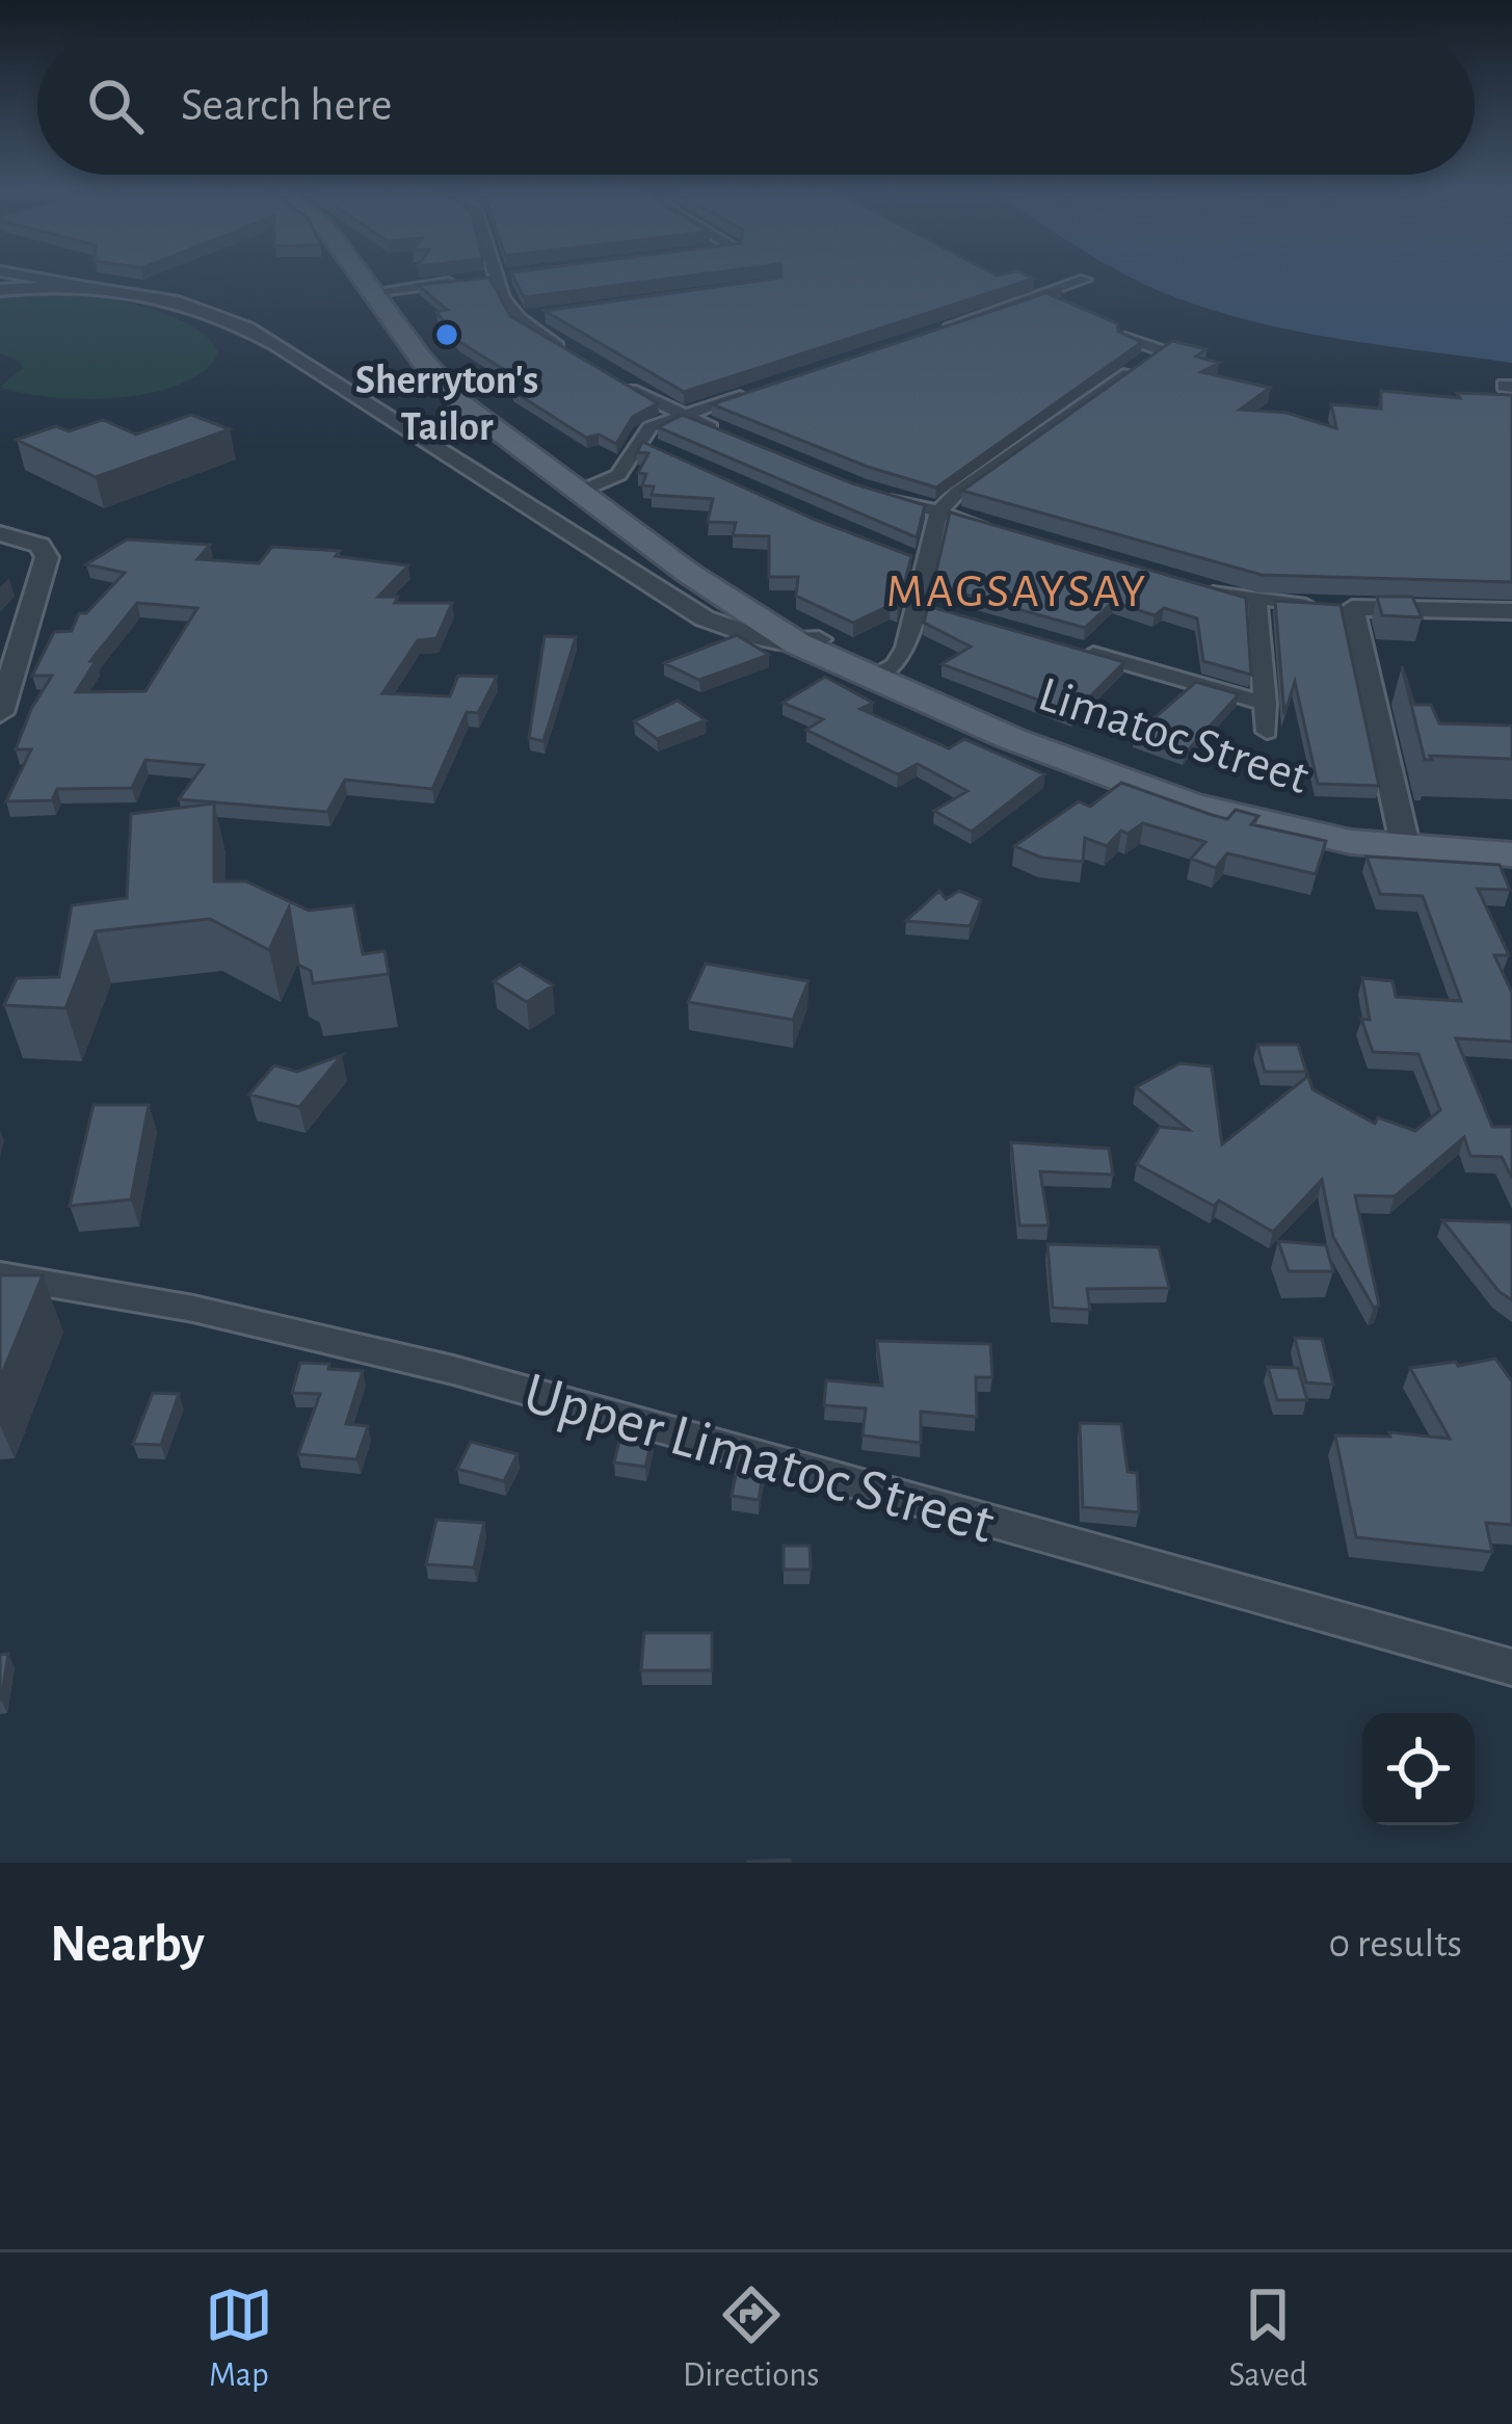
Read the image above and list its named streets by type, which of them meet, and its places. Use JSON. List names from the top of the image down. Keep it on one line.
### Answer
{"streets":{"main road":["Limatoc Street"],"street":["Upper Limatoc Street"]},"districts":["MAGSAYSAY"],"places":["Sherryton's Tailor"],"page":{"search":"Search here","heading":["Nearby","0 results"],"nav":["Map","Directions","Saved"]}}
